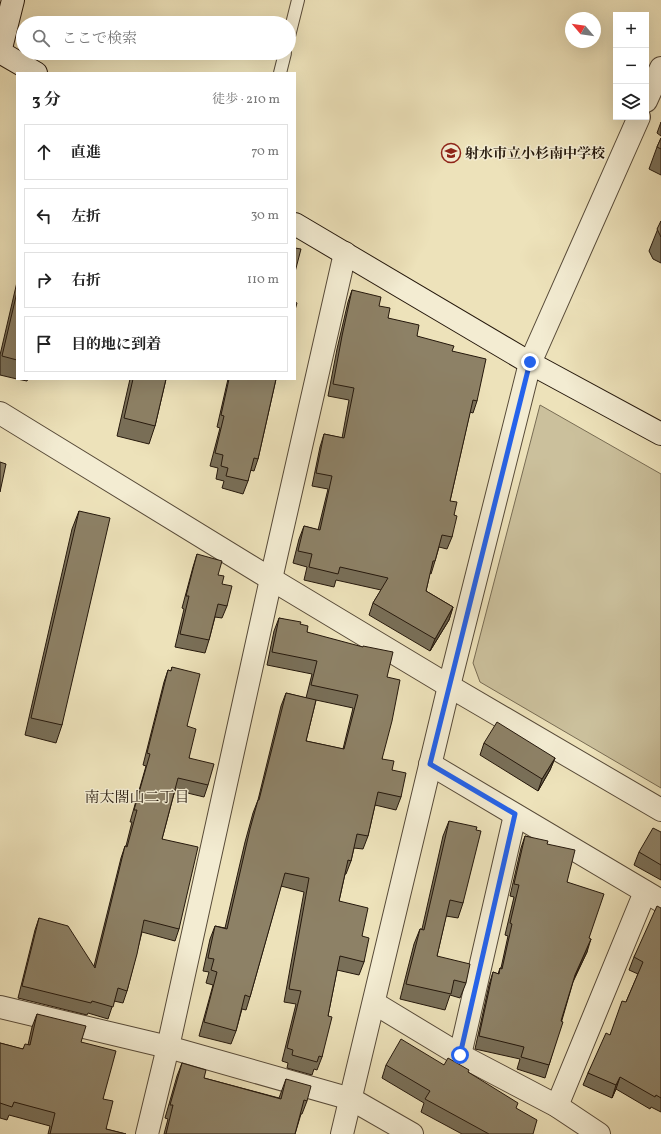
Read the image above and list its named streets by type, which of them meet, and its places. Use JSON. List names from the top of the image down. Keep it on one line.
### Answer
{"districts":["南太閤山二丁目"],"places":{"school or university":["射水市立小杉南中学校"]},"north":"top left","page":{"map_buttons":["+","−"],"search":"ここで検索","heading":["3 分","徒歩 · 210 m"],"list":[["直進","70 m"],["左折","30 m"],["右折","110 m"],"目的地に到着"]}}
